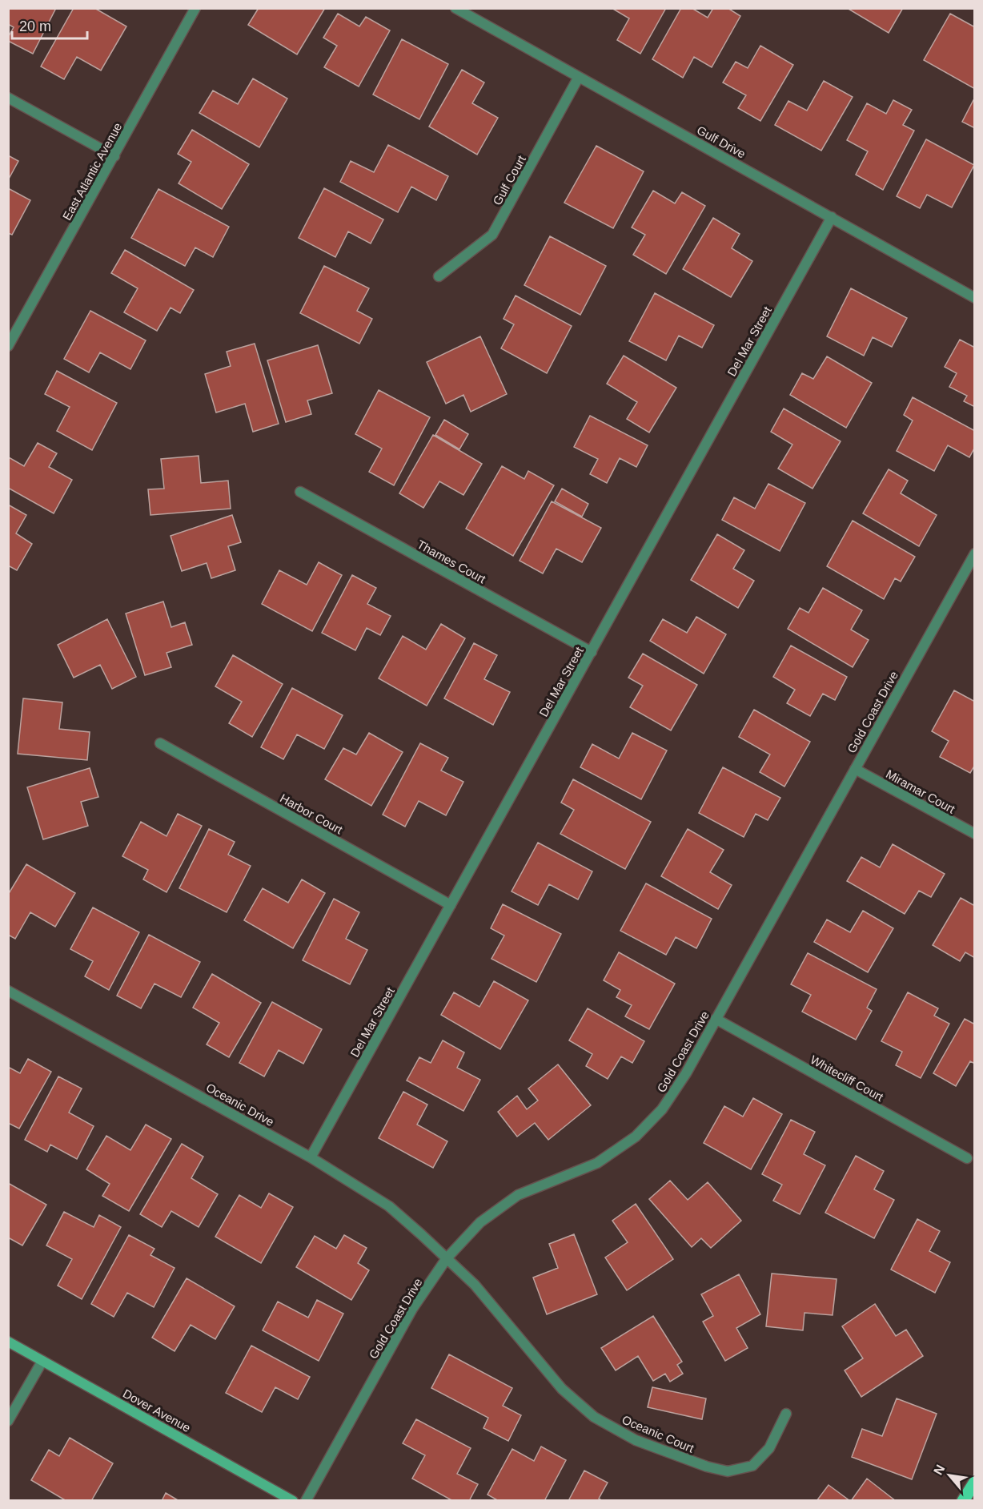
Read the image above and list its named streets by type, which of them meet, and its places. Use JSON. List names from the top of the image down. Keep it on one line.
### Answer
{"streets":{"main road":["Dover Avenue"],"street":["Gulf Drive","East Atlantic Avenue","Gulf Court","Del Mar Street","Thames Court","Gold Coast Drive","Miramar Court","Harbor Court","Whitecliff Court","Oceanic Drive","Oceanic Court"]},"crossings":[["Gulf Drive","Gulf Court"],["Gulf Drive","Del Mar Street"],["Del Mar Street","Thames Court"],["Del Mar Street","Harbor Court"],["Del Mar Street","Oceanic Drive"],["Gold Coast Drive","Miramar Court"],["Gold Coast Drive","Whitecliff Court"],["Gold Coast Drive","Oceanic Drive"],["Gold Coast Drive","Oceanic Court"],["Oceanic Drive","Oceanic Court"]],"scale_bar":"20 m","north":"top left"}
